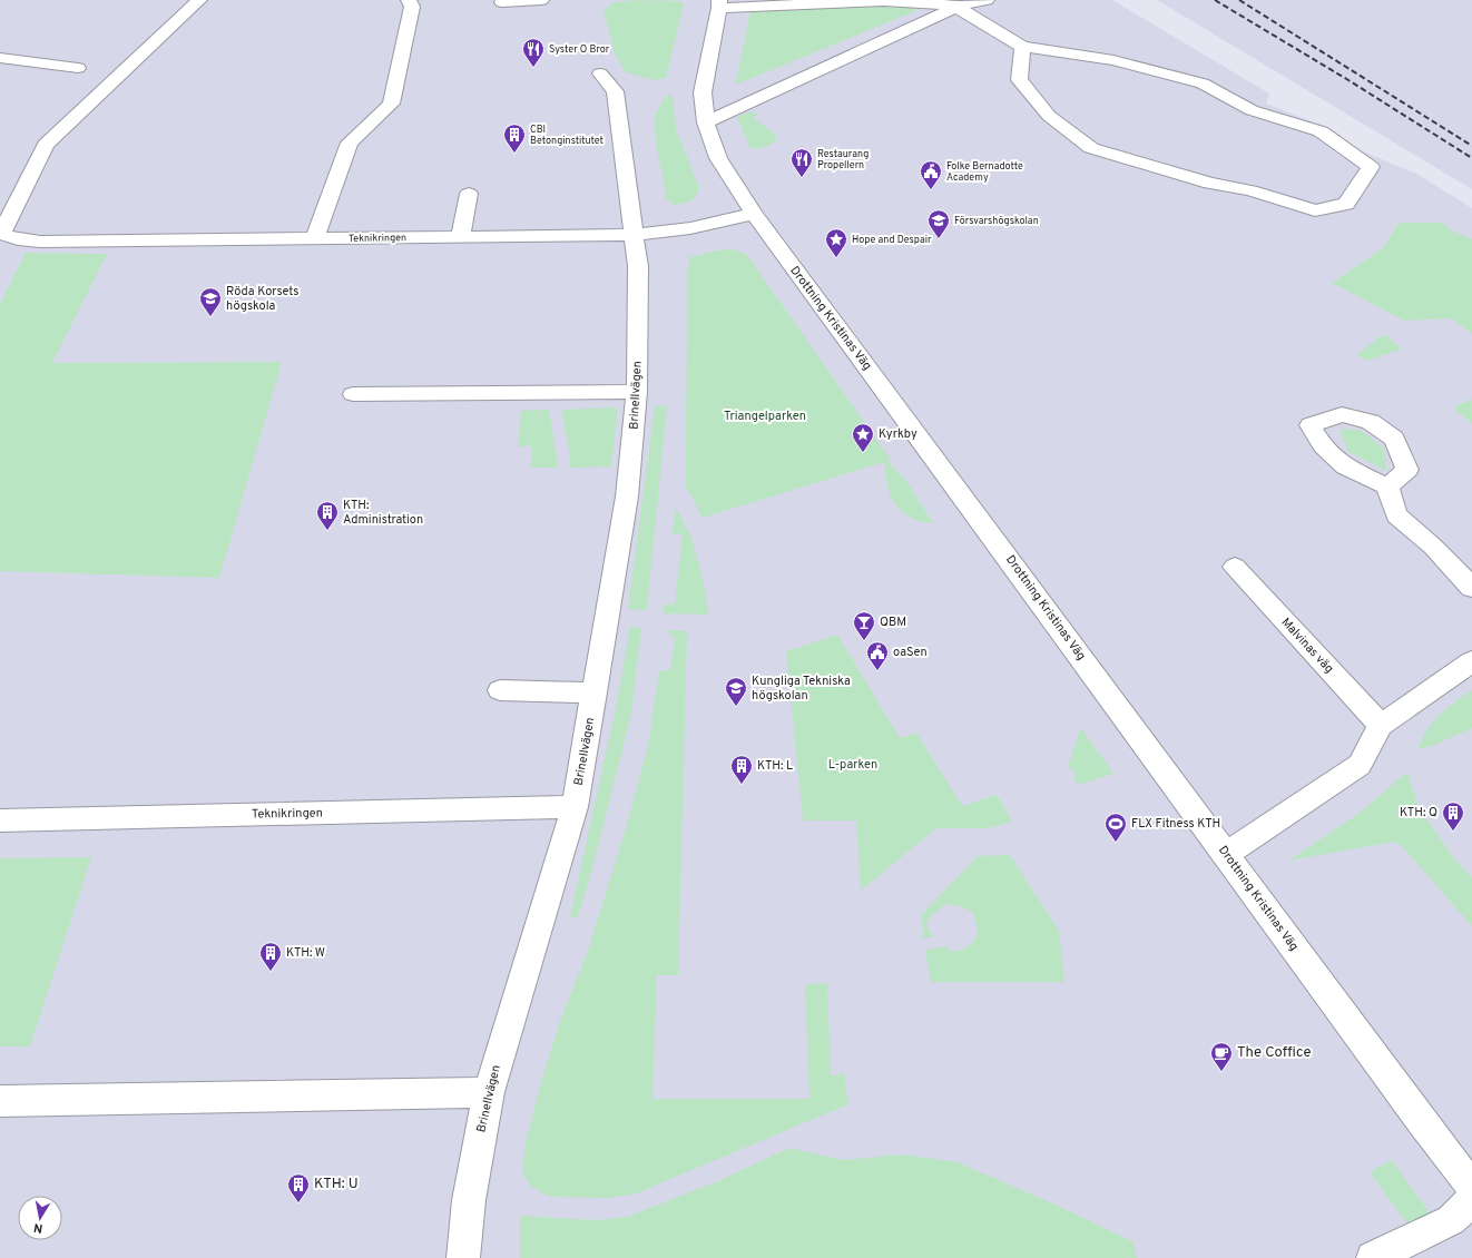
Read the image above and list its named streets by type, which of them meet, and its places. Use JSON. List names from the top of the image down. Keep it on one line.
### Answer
{"streets":{"street":["Teknikringen","Drottning Kristinas Väg","Brinellvägen","Malvinas väg"]},"crossings":[["Teknikringen","Drottning Kristinas Väg"],["Teknikringen","Brinellvägen"]],"parks":["Triangelparken","L-parken"],"places":{"restaurant":["Syster O Bror","Restaurang Propellern"],"building":["CBI Betonginstitutet","KTH: Administration","KTH: L","KTH: Q","KTH: W","KTH: U"],"public building":["Folke Bernadotte Academy","oaSen"],"school or university":["Försvarshögskolan","Röda Korsets högskola","Kungliga Tekniska högskolan"],"place":["Hope and Despair","Kyrkby"],"bar":["QBM"],"sports":["FLX Fitness KTH"],"cafe":["The Coffice"]},"north":"bottom"}
